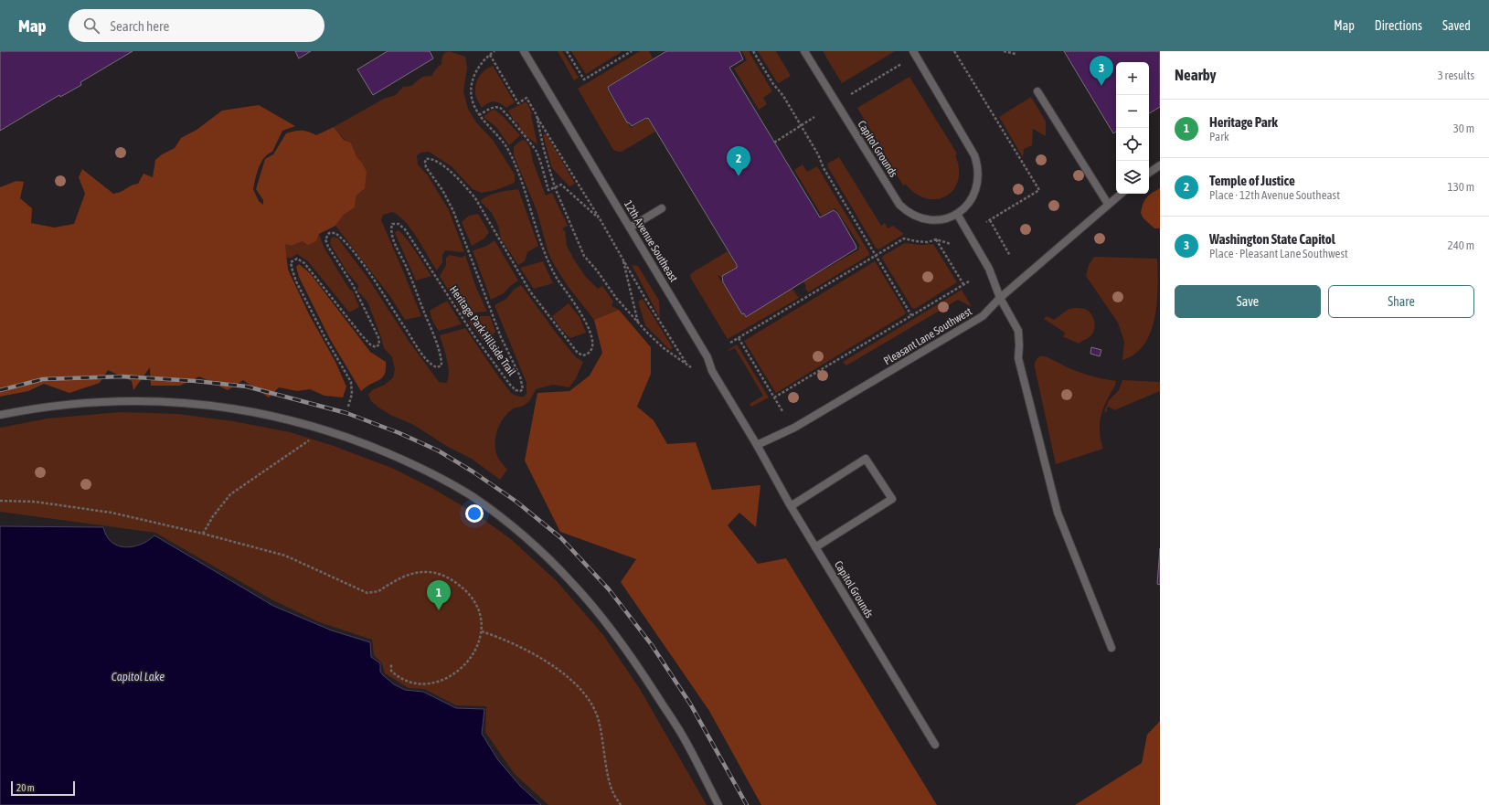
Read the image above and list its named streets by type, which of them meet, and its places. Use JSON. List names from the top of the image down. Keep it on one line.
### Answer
{"streets":{"street":["Capitol Grounds","12th Avenue Southeast","Pleasant Lane Southwest"],"path":["Heritage Park Hillside Trail"]},"crossings":[["Capitol Grounds","12th Avenue Southeast"],["Capitol Grounds","Pleasant Lane Southwest"],["12th Avenue Southeast","Pleasant Lane Southwest"]],"water":["Capitol Lake"],"scale_bar":"20 m","page":{"header":"Map","search":"Search here","nav":["Map","Directions","Saved"],"heading":["Nearby","3 results"],"pins":["3","2","1"],"map_buttons":["+","−"],"list":[{"mark":"1","name":"Heritage Park","note":"Park","value":"30 m"},{"mark":"2","name":"Temple of Justice","note":"Place · 12th Avenue Southeast","value":"130 m"},{"mark":"3","name":"Washington State Capitol","note":"Place · Pleasant Lane Southwest","value":"240 m"}],"buttons":["Save","Share"],"scale":"20 m"}}
